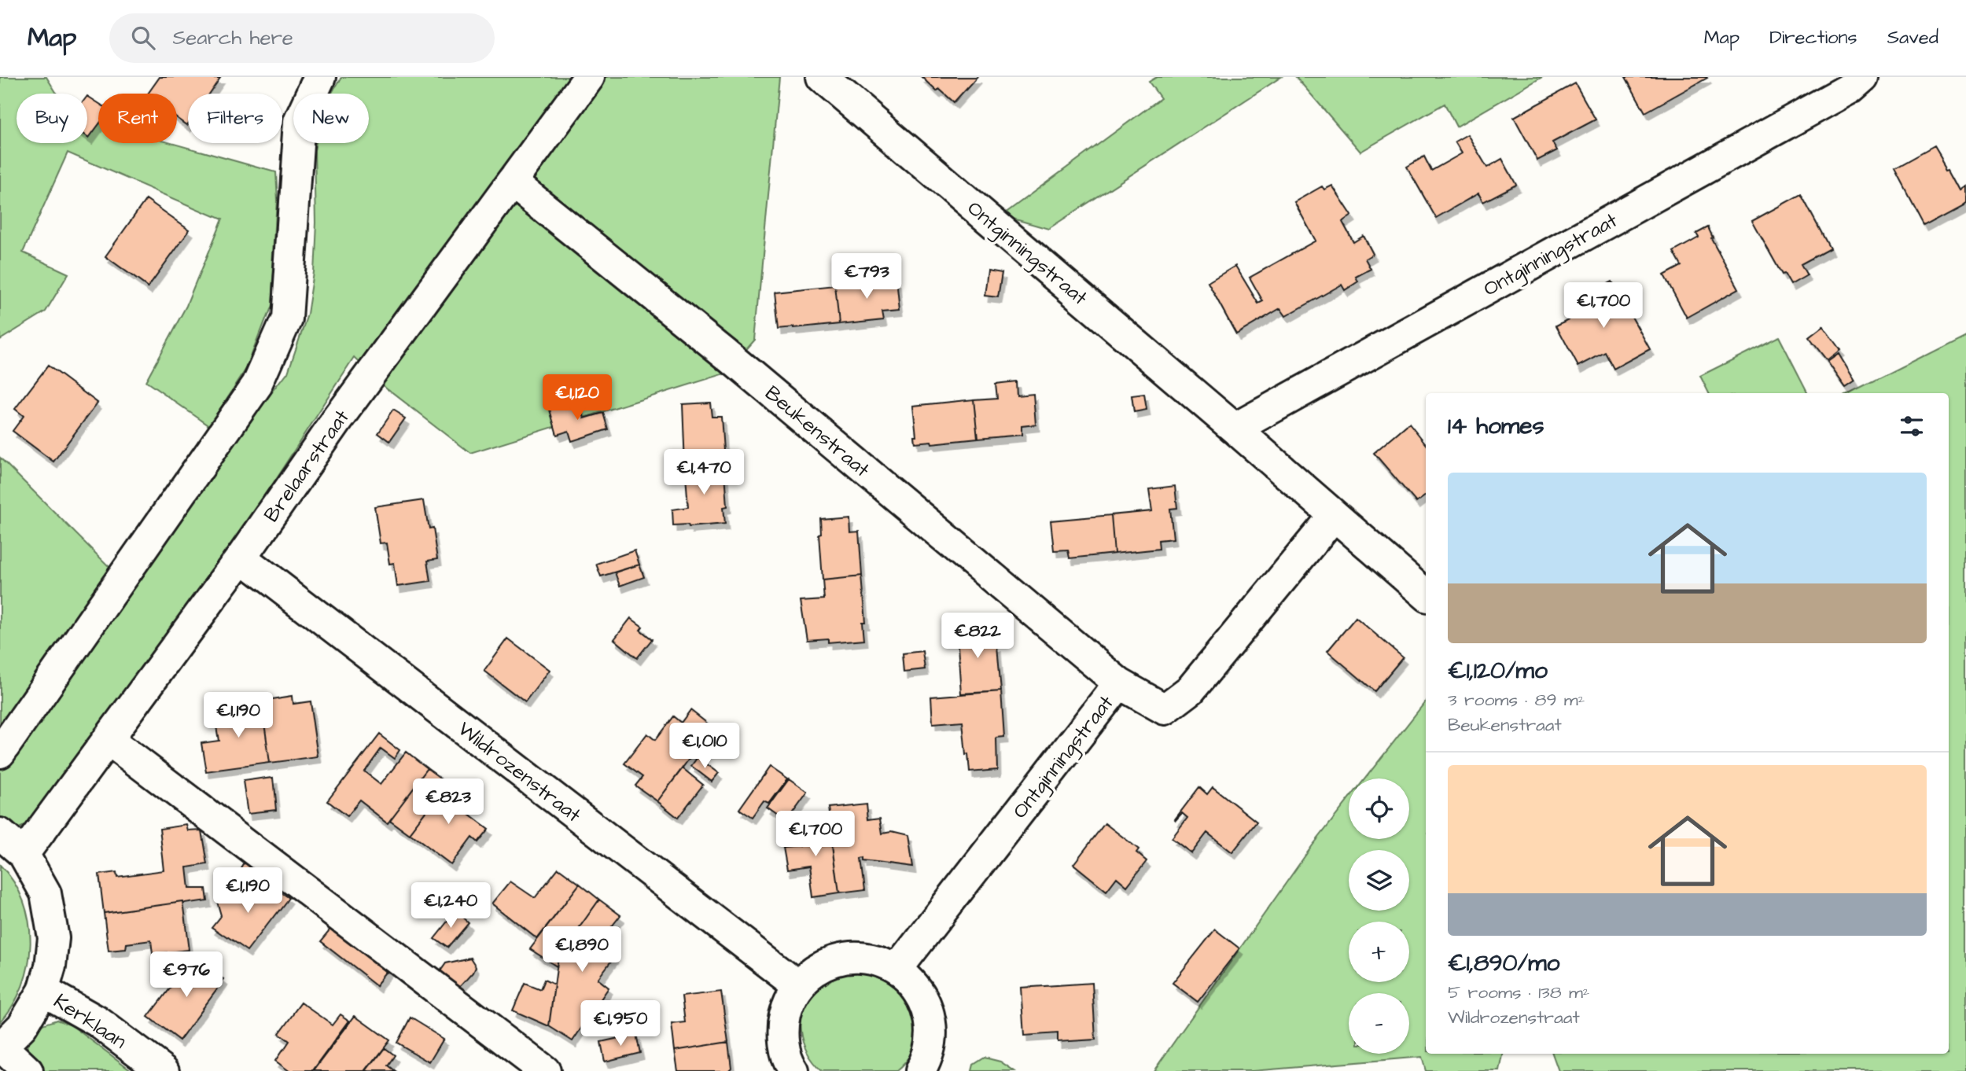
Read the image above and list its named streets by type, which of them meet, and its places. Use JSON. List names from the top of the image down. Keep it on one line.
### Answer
{"streets":{"street":["Ontginningstraat","Beukenstraat","Brelaarstraat","Wildrozenstraat","Kerklaan"]},"crossings":[["Ontginningstraat","Beukenstraat"],["Beukenstraat","Brelaarstraat"],["Brelaarstraat","Wildrozenstraat"]],"page":{"header":"Map","search":"Search here","nav":["Map","Directions","Saved"],"chip":["Buy","Rent","Filters","New"],"price":["€793","€1,700","€1,120","€1,470","€822","€1,190","€1,010","€823","€1,700","€1,190","€1,240","€1,890","€976","€1,950"],"heading":"14 homes","list":[{"name":"€1,120/mo","note":"3 rooms · 89 m² · Beukenstraat"},{"name":"€1,890/mo","note":"5 rooms · 138 m² · Wildrozenstraat"}],"map_buttons":["+","−"]}}
